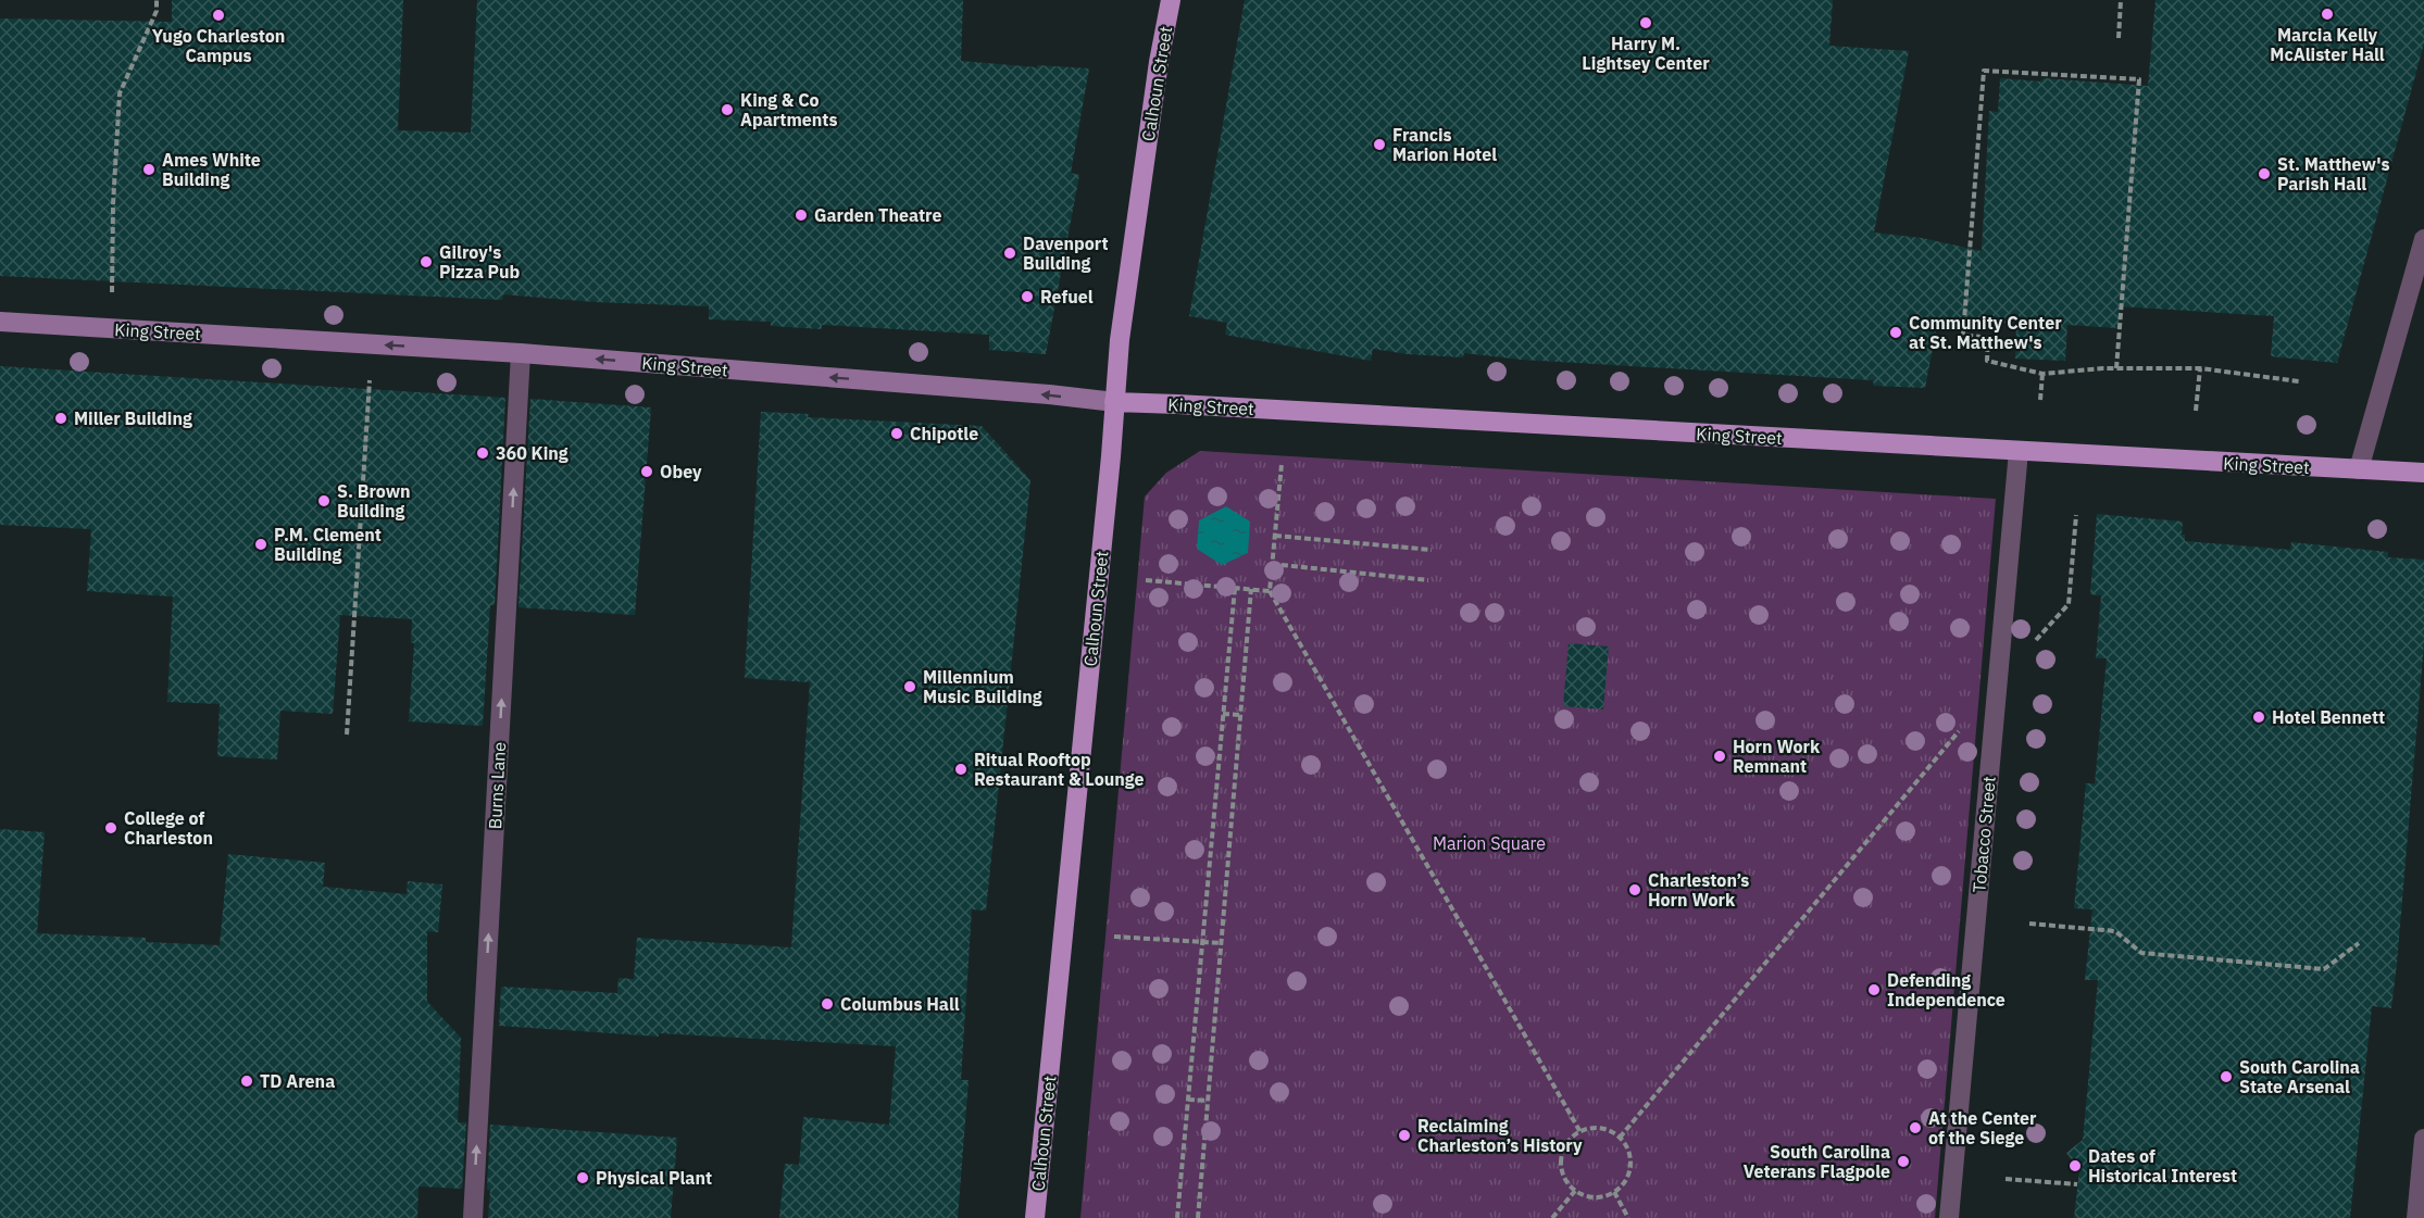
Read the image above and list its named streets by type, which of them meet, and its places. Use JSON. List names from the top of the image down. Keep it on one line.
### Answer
{"streets":{"main road":["Calhoun Street","King Street"],"street":["Burns Lane","Tobacco Street"]},"crossings":[["Calhoun Street","King Street"],["King Street","Burns Lane"],["King Street","Tobacco Street"]],"one_way":["King Street","Burns Lane"],"parks":["Marion Square"],"places":["Marcia Kelly McAlister Hall","Yugo Charleston Campus","Harry M. Lightsey Center","King & Co Apartments","Francis Marion Hotel","Ames White Building","St. Matthew's Parish Hall","Garden Theatre","Davenport Building","Gilroy's Pizza Pub","Refuel","Community Center at St. Matthew's","Miller Building","Chipotle","360 King","Obey","S. Brown Building","P.M. Clement Building","Millennium Music Building","Hotel Bennett","Horn Work Remnant","Ritual Rooftop Restaurant & Lounge","College of Charleston","Charleston’s Horn Work","Defending Independence","Columbus Hall","South Carolina State Arsenal","TD Arena","At the Center of the Siege","Reclaiming Charleston’s History","South Carolina Veterans Flagpole","Dates of Historical Interest","Physical Plant"]}
